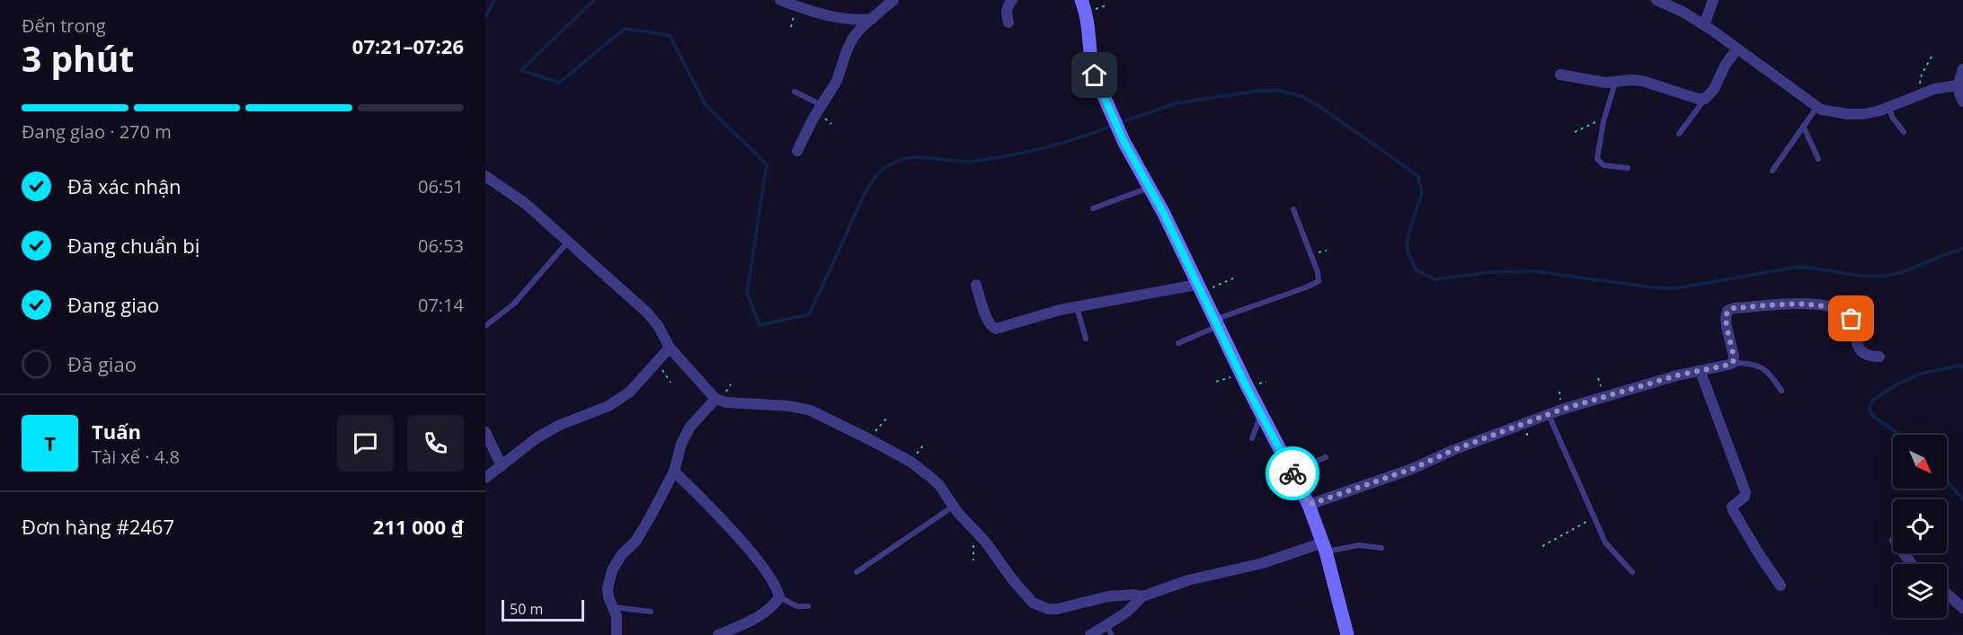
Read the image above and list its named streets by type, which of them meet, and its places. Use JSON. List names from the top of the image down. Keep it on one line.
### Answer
{"scale_bar":"50 m","north":"bottom right","page":{"heading":["3 phút","Đến trong","07:21–07:26"],"panel":["Tuấn","Tài xế · 4.8","Đơn hàng #2467","211 000 ₫"],"bar":"Đang giao · 270 m","list":[["Đã xác nhận","06:51"],["Đang chuẩn bị","06:53"],["Đang giao","07:14"],"Đã giao"],"round":"T","scale":"50 m"}}
